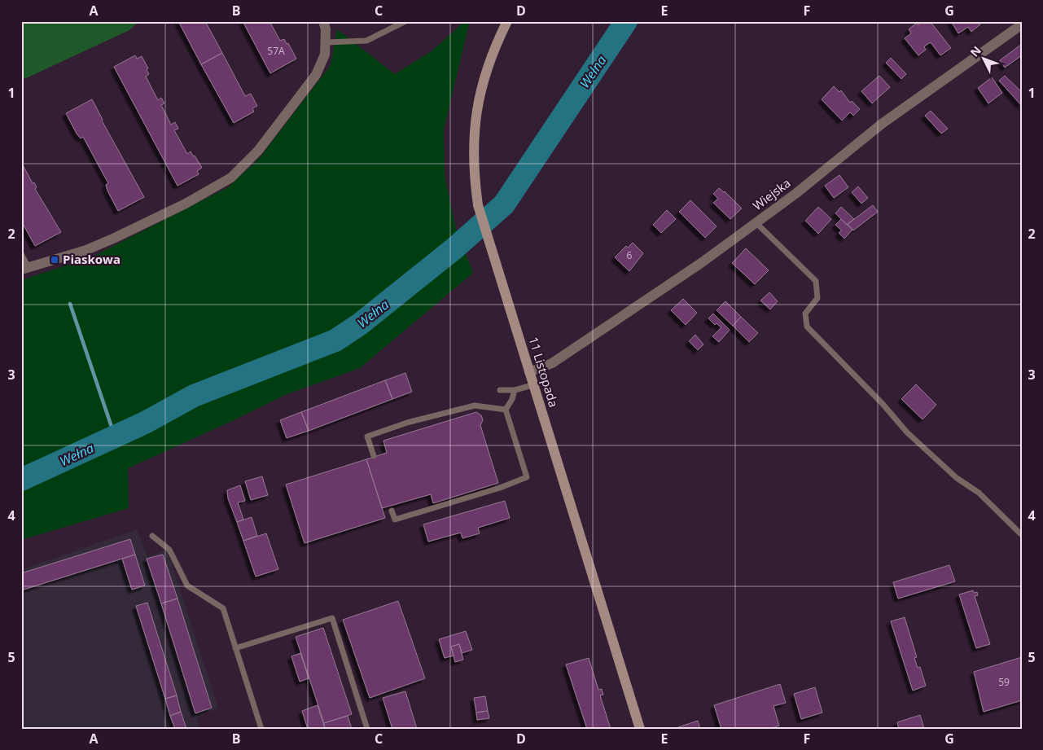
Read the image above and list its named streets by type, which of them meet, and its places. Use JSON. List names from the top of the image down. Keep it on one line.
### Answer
{"streets":{"main road":["11 Listopada"],"street":["Wiejska"]},"crossings":[["Wiejska","11 Listopada"]],"water":["Wełna"],"places":{"transit":["Piaskowa"]},"house_numbers":["57A","6","59"],"north":"top left","grid":{"columns":["A","B","C","D","E","F","G"],"rows":["1","2","3","4","5"]}}
